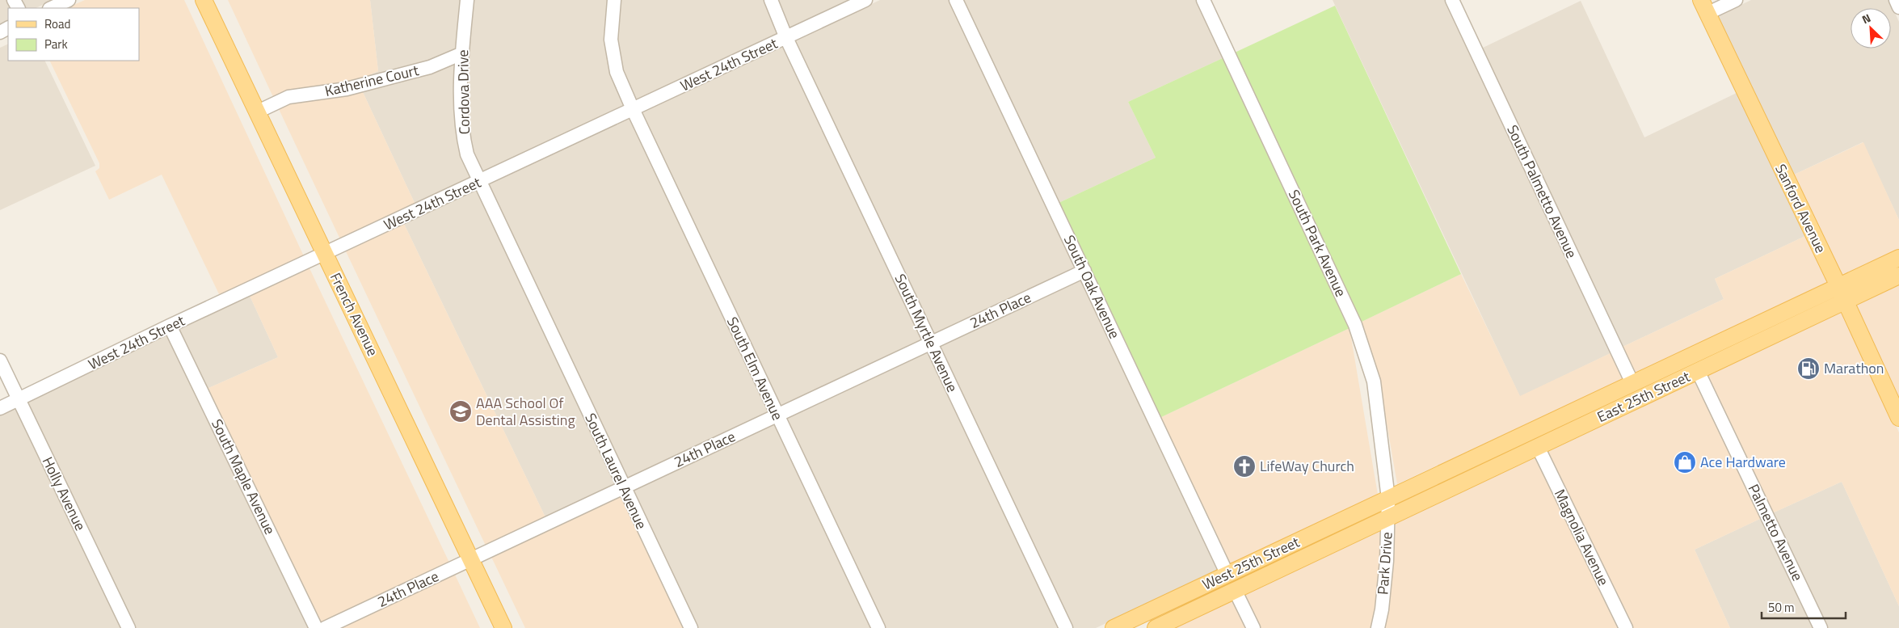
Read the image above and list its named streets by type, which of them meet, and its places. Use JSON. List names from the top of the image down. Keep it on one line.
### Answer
{"streets":{"main road":["Sanford Avenue","French Avenue","East 25th Street","West 25th Street"],"street":["West 24th Street","Katherine Court","Cordova Drive","South Palmetto Avenue","South Park Avenue","South Oak Avenue","24th Place","South Myrtle Avenue","South Elm Avenue","South Laurel Avenue","South Maple Avenue","Holly Avenue","Palmetto Avenue","Magnolia Avenue","Park Drive"]},"crossings":[["West 24th Street","Cordova Drive"],["West 24th Street","French Avenue"],["West 24th Street","South Myrtle Avenue"],["West 24th Street","South Elm Avenue"],["West 24th Street","South Laurel Avenue"],["West 24th Street","South Maple Avenue"],["West 24th Street","Holly Avenue"],["Katherine Court","Cordova Drive"],["Katherine Court","French Avenue"],["Cordova Drive","South Laurel Avenue"],["South Palmetto Avenue","East 25th Street"],["Sanford Avenue","East 25th Street"],["South Park Avenue","East 25th Street"],["South Park Avenue","West 25th Street"],["South Park Avenue","Park Drive"],["South Oak Avenue","24th Place"],["South Oak Avenue","West 25th Street"],["24th Place","French Avenue"],["24th Place","South Myrtle Avenue"],["24th Place","South Elm Avenue"],["24th Place","South Laurel Avenue"],["East 25th Street","Palmetto Avenue"],["East 25th Street","Magnolia Avenue"],["East 25th Street","West 25th Street"],["East 25th Street","Park Drive"],["West 25th Street","Park Drive"]],"places":{"fuel station":["Marathon"],"school or university":["AAA School Of Dental Assisting"],"shop":["Ace Hardware"],"church":["LifeWay Church"]},"legend":["Road","Park"],"scale_bar":"50 m","north":"top left"}
